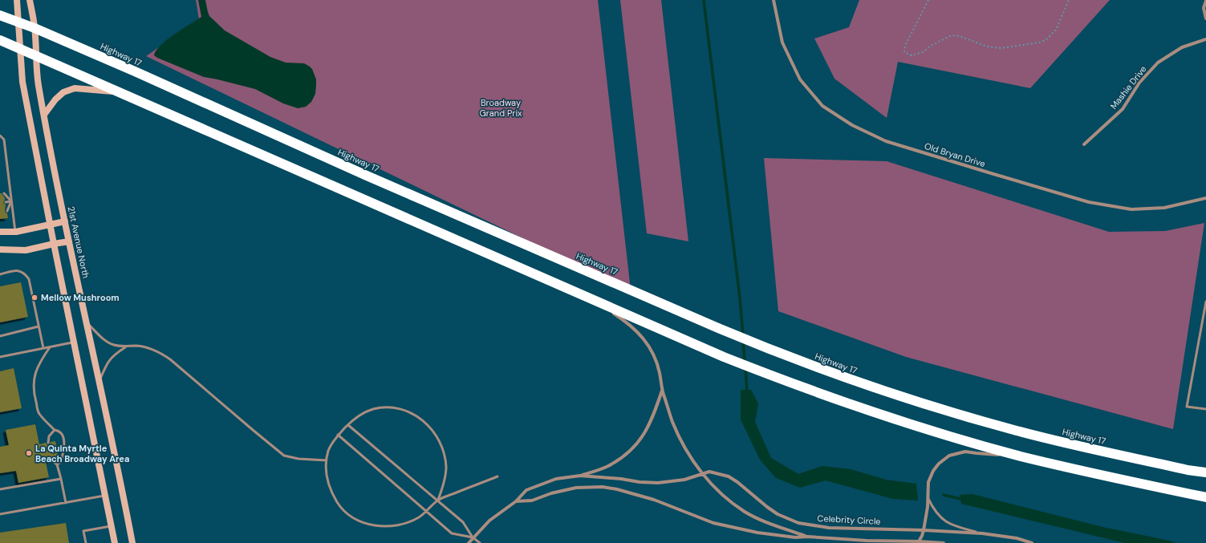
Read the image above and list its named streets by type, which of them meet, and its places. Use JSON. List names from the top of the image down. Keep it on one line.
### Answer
{"streets":{"highway":["Highway 17"],"main road":["21st Avenue North"],"street":["Mashie Drive","Old Bryan Drive","Celebrity Circle"]},"crossings":[["Highway 17","21st Avenue North"]],"parks":["Broadway Grand Prix"],"places":["Mellow Mushroom","La Quinta Myrtle Beach Broadway Area"]}
